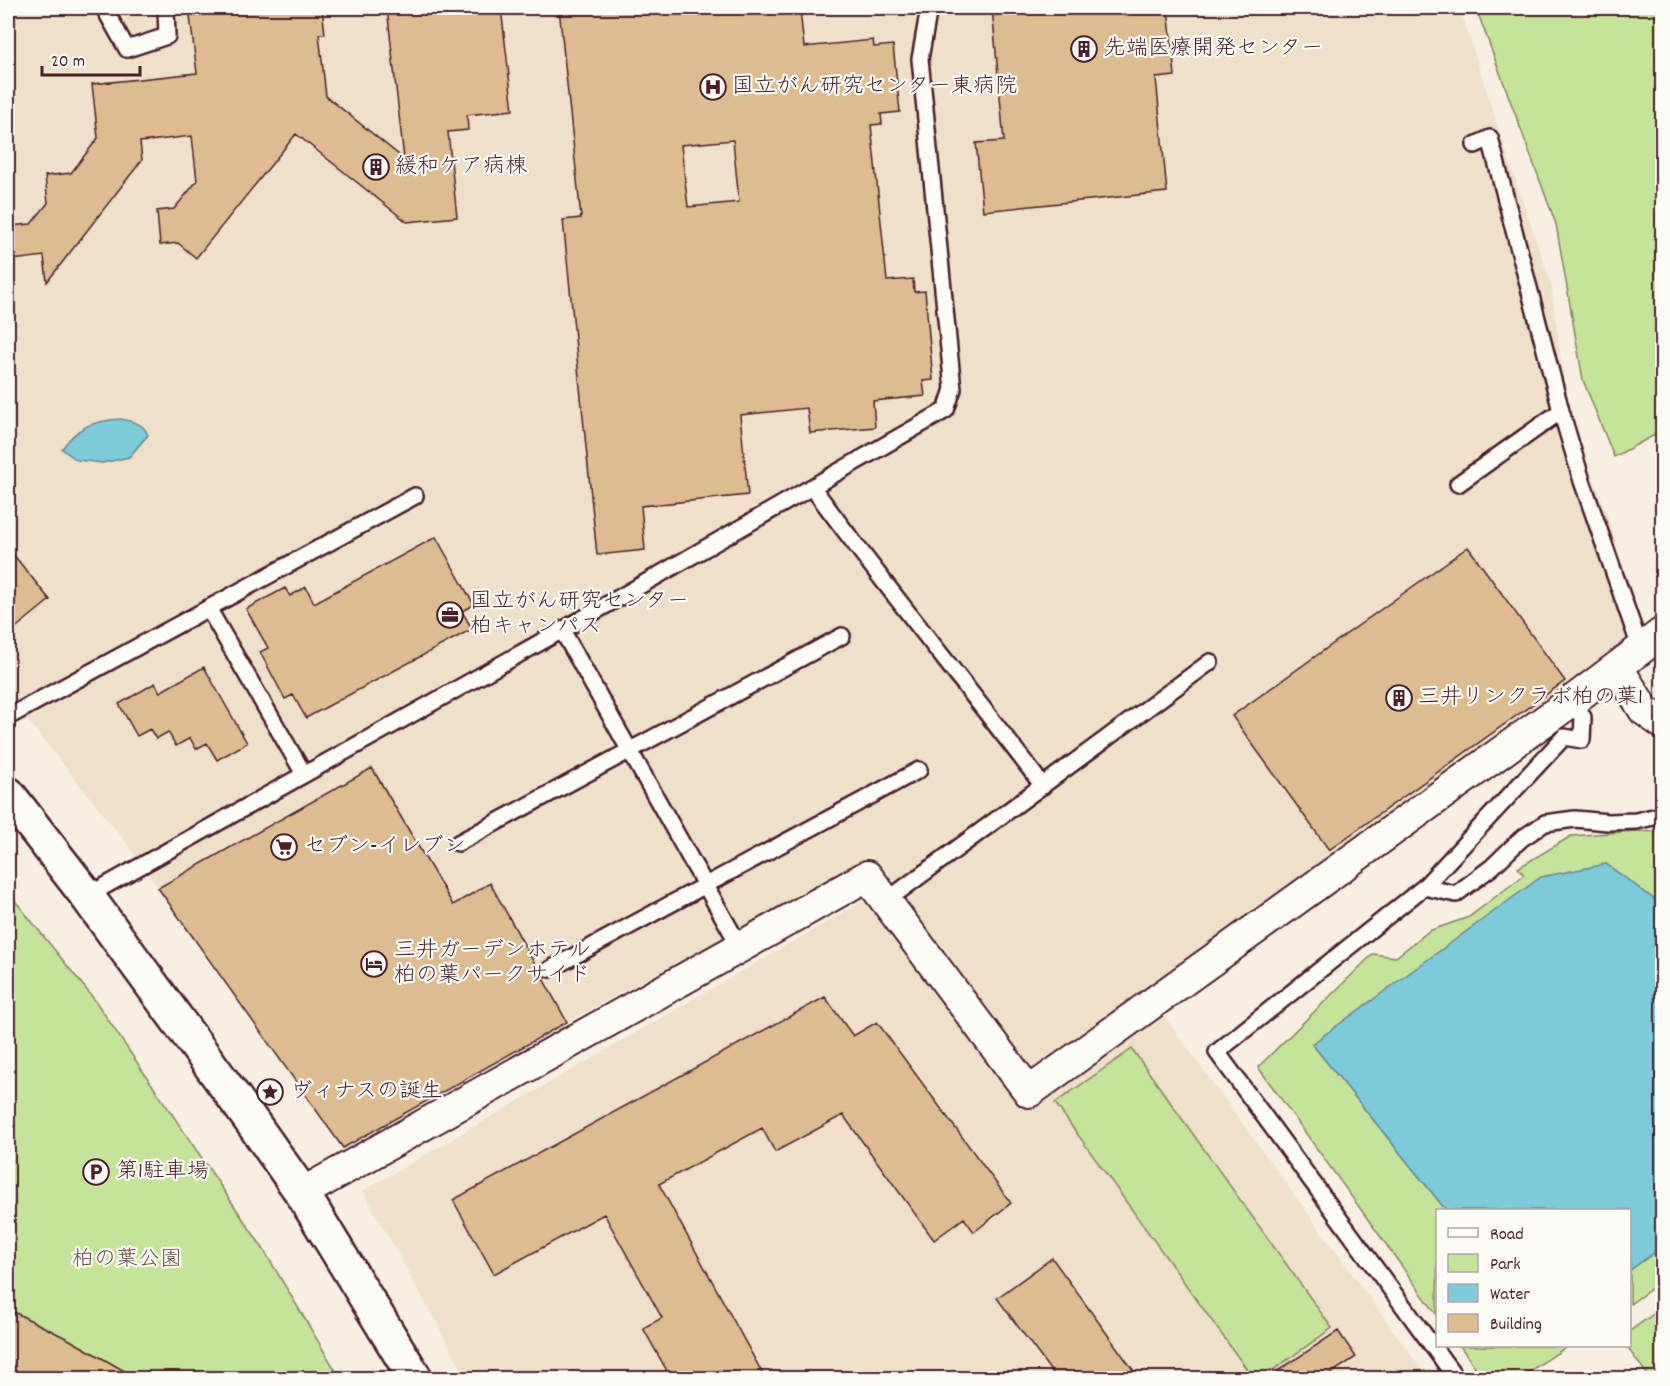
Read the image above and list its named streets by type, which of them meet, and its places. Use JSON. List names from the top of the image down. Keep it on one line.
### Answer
{"parks":["柏の葉公園"],"places":{"building":["先端医療開発センター","緩和ケア病棟","三井リンクラボ柏の葉1"],"hospital":["国立がん研究センター東病院"],"office":["国立がん研究センター 柏キャンパス"],"supermarket":["セブン-イレブン"],"hotel":["三井ガーデンホテル 柏の葉パークサイド"],"place":["ヴィナスの誕生"],"parking":["第1駐車場"]},"legend":["Road","Park","Water","Building"],"scale_bar":"20 m"}
